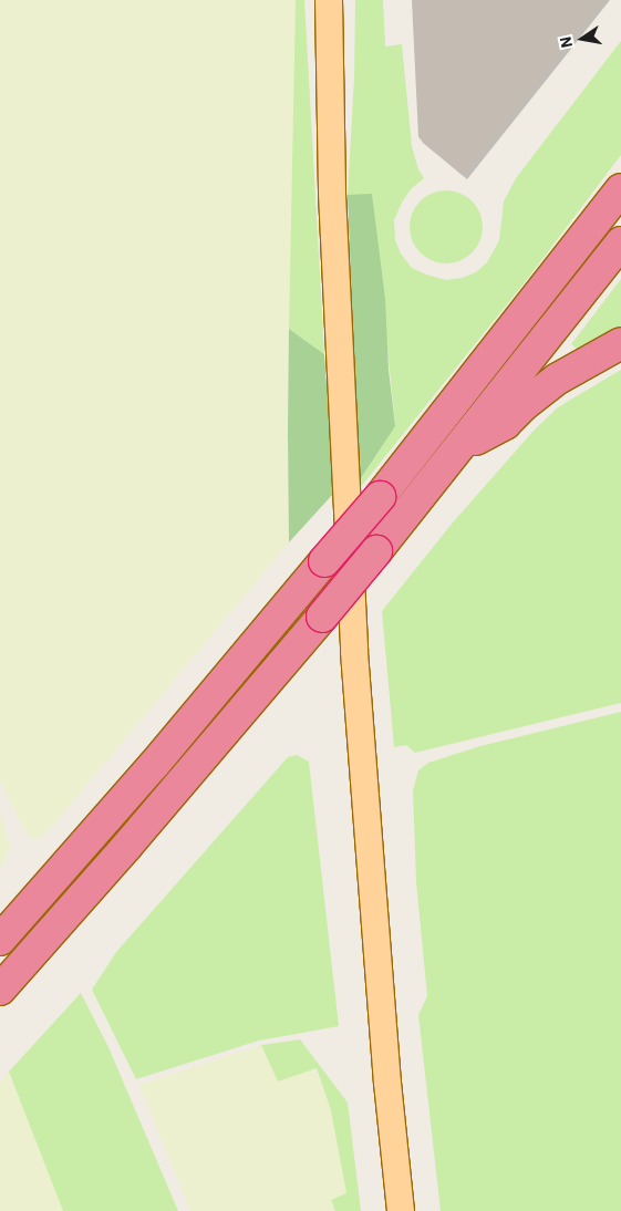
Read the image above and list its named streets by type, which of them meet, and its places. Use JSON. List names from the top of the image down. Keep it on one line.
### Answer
{"north":"left"}
